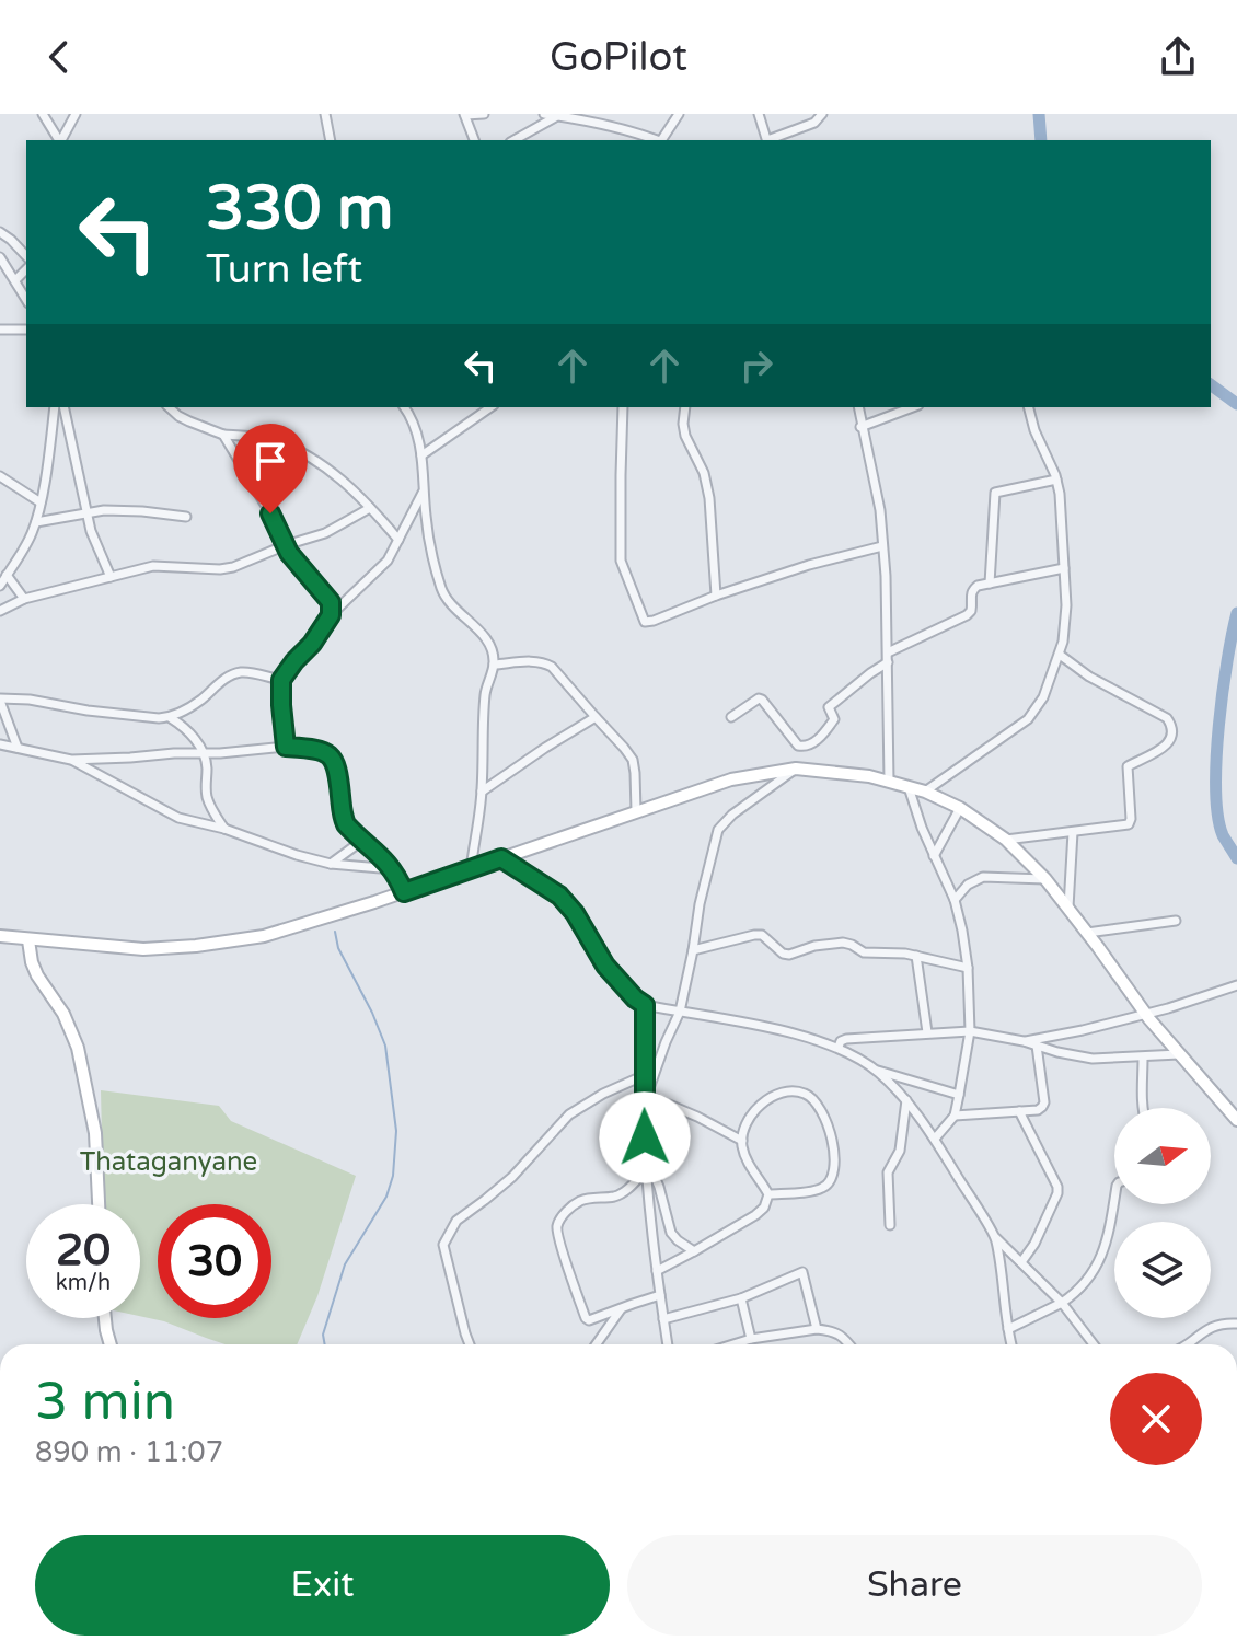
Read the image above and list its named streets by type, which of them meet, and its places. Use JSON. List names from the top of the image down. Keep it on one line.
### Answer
{"parks":["Thataganyane"],"north":"right","page":{"header":"GoPilot","turn":["330 m","Turn left"],"speed":"20 km/h","limit":"30","heading":["3 min","890 m · 11:07"],"buttons":["Exit","Share"]}}
